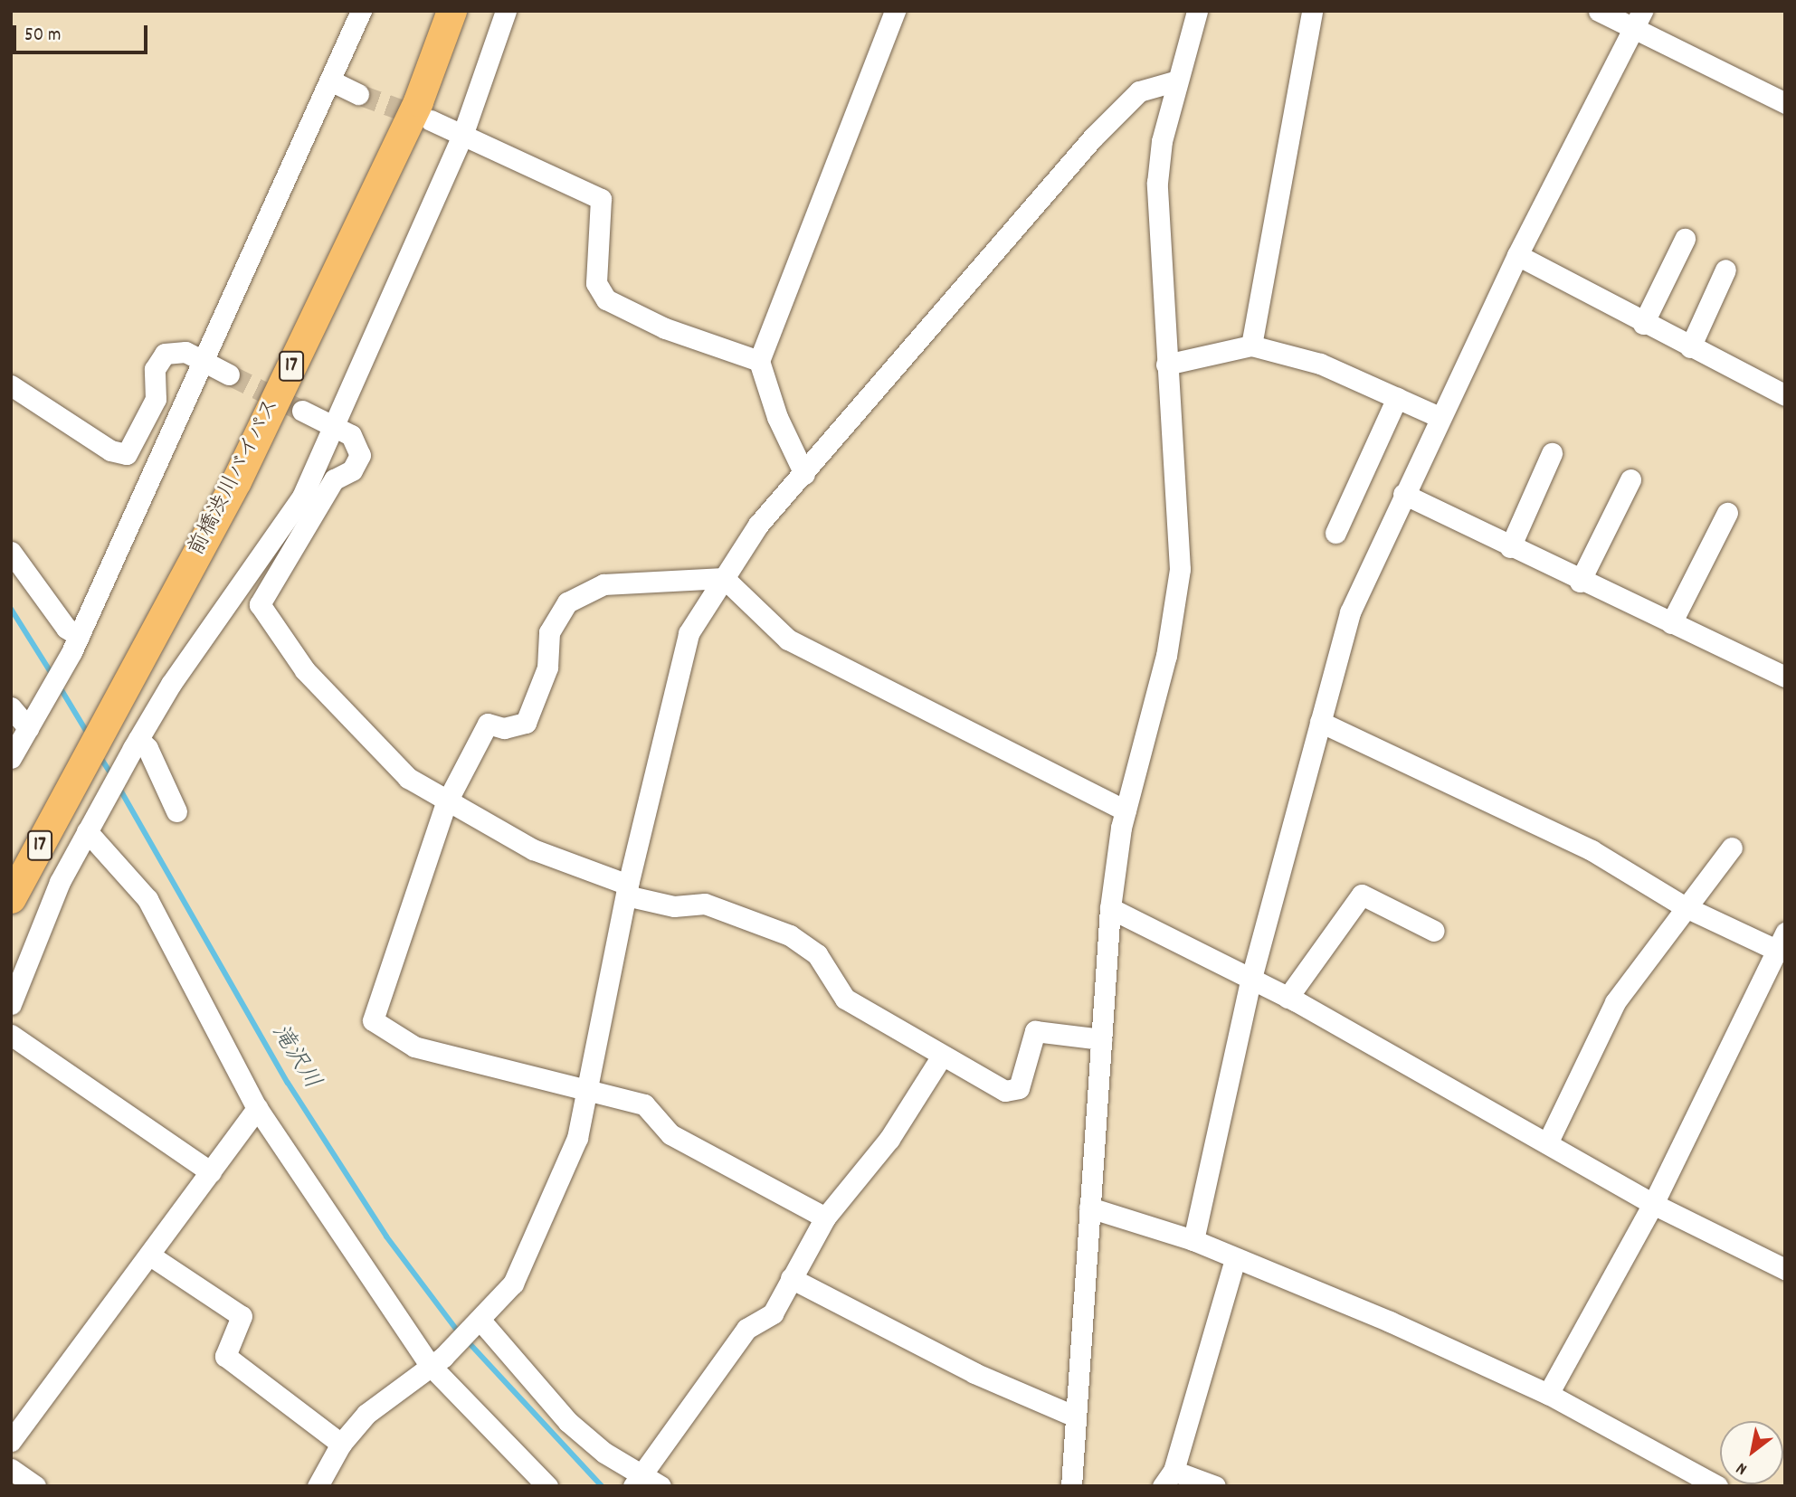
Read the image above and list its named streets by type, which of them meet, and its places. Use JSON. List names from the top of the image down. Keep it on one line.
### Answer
{"streets":{"highway":["17","前橋渋川バイパス"]},"water":["滝沢川"],"scale_bar":"50 m","north":"bottom left"}
